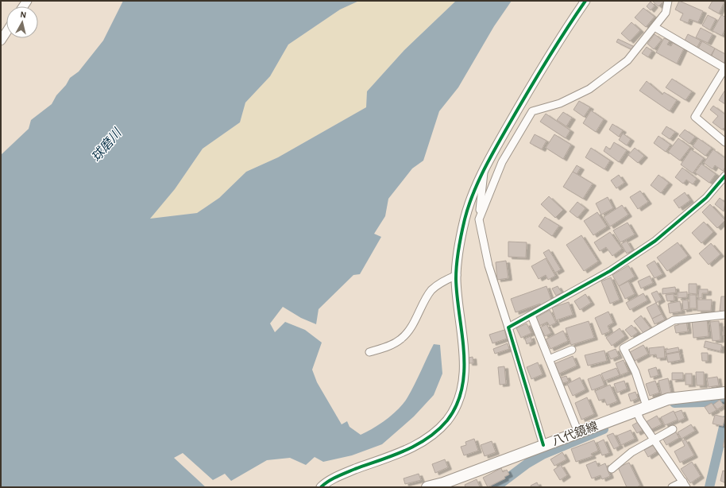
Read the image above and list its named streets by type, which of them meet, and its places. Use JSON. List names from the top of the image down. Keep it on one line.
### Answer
{"streets":{"main road":["八代鏡線"]},"water":["球磨川"],"north":"top"}
